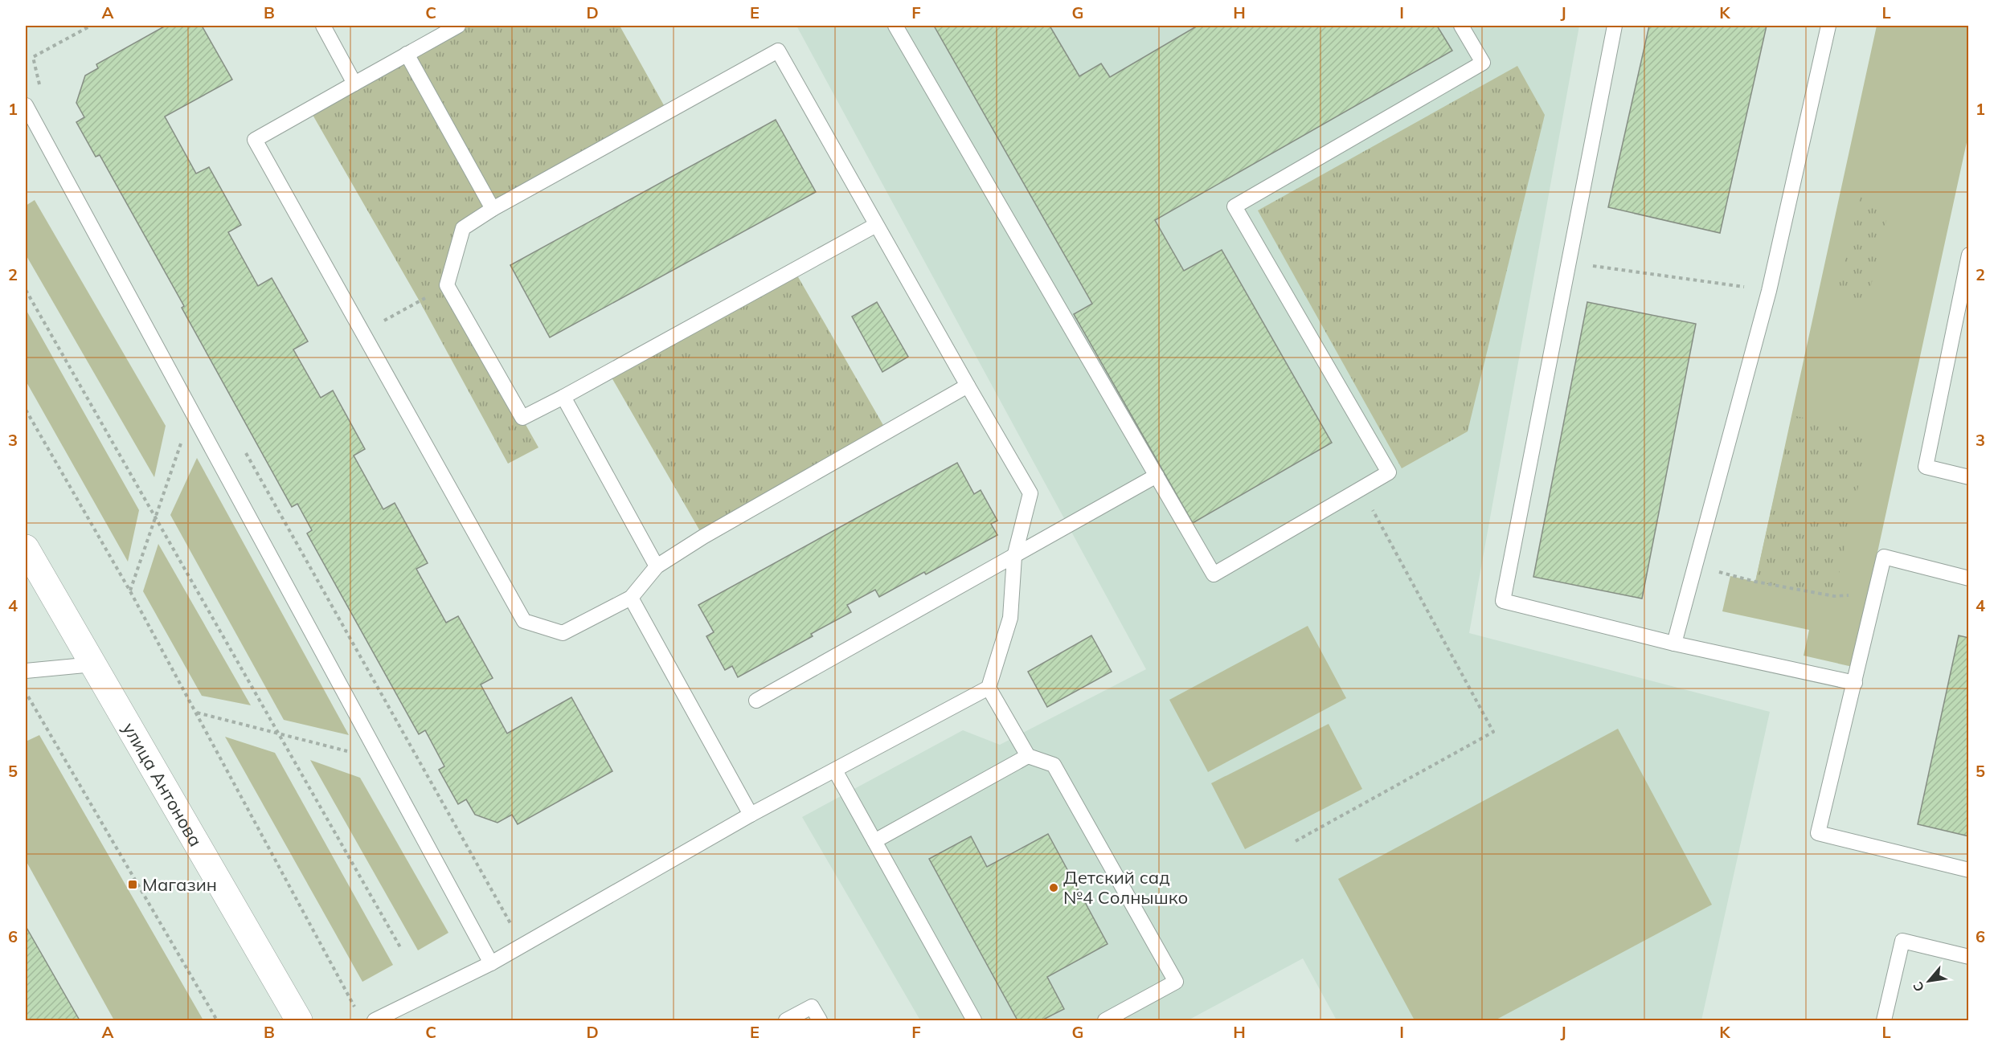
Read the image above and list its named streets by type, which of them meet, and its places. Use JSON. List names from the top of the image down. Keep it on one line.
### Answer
{"streets":{"main road":["улица Антонова"]},"places":{"transit":["Магазин"],"other":["Детский сад №4 Солнышко"]},"north":"bottom left","grid":{"columns":["A","B","C","D","E","F","G","H","I","J","K","L"],"rows":["1","2","3","4","5","6"]}}
